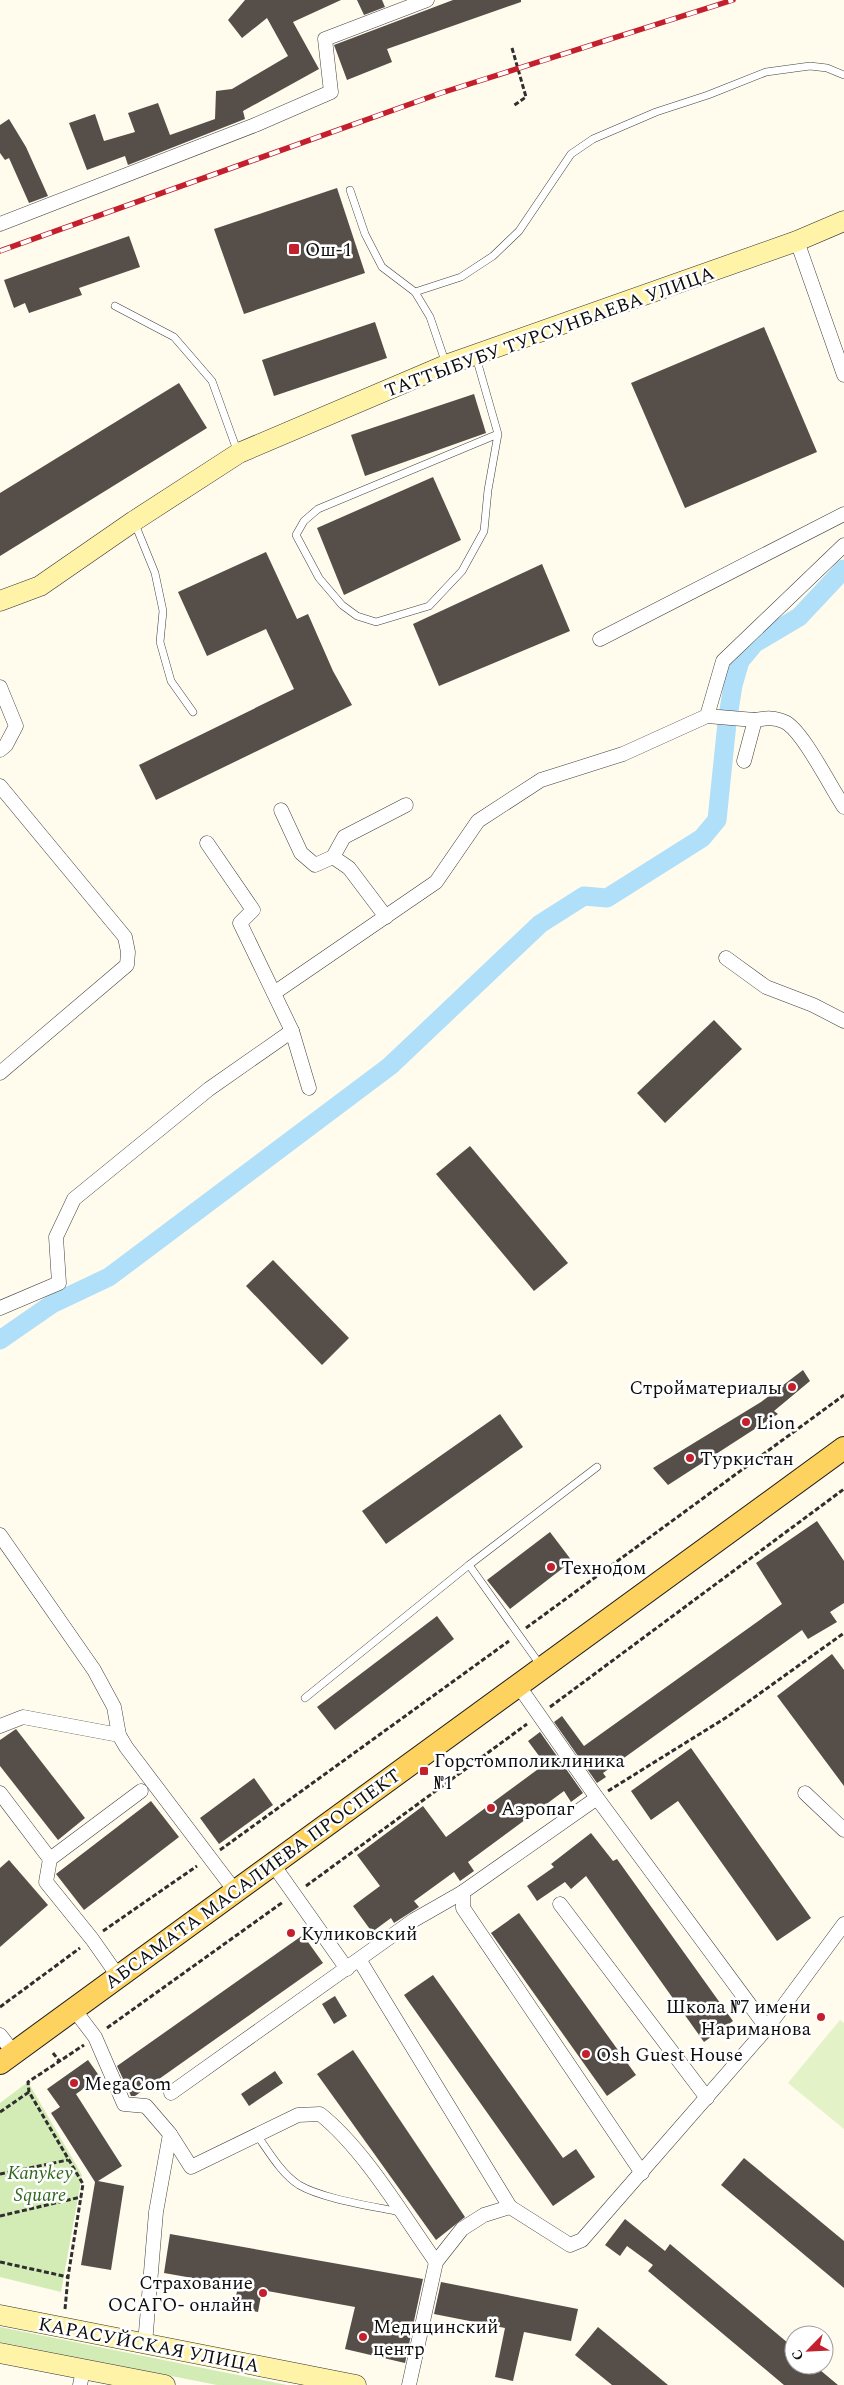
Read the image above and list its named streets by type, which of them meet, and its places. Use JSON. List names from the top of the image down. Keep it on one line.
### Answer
{"streets":{"main road":["АБСАМАТА МАСАЛИЕВА ПРОСПЕКТ"],"street":["ТАТТЫБУБУ ТУРСУНБАЕВА УЛИЦА","КАРАСУЙСКАЯ УЛИЦА"]},"parks":["Kanykey Square"],"places":{"transit":["Ош-1","Горстомполиклиника №1"],"other":["Стройматериалы","Lion","Туркистан","Технодом","Аэропаг","Куликовский","Школа №7 имени Нариманова","Osh Guest House","MegaCom","Страхование ОСАГО- онлайн","Медицинский центр"]},"north":"bottom left"}
